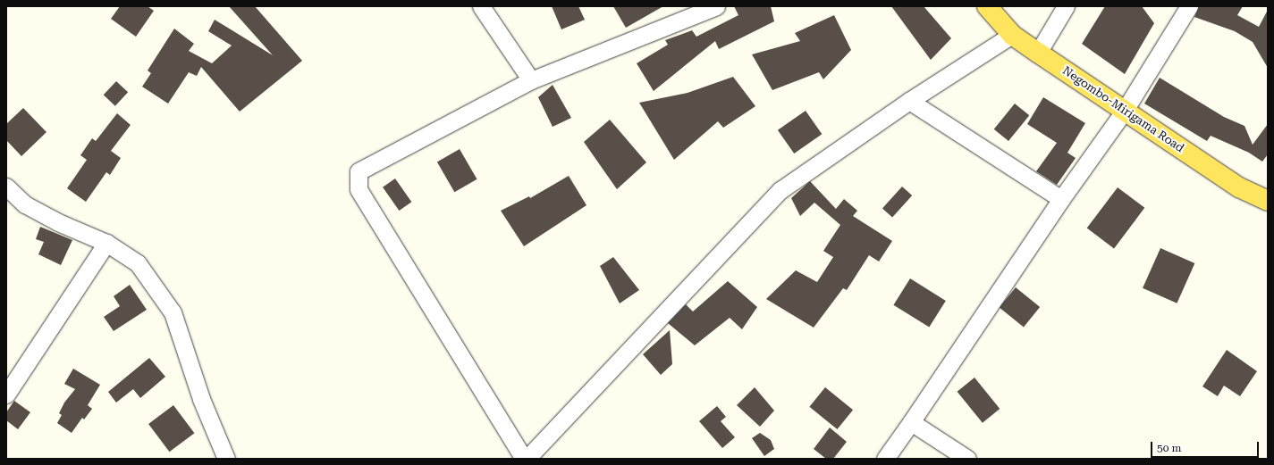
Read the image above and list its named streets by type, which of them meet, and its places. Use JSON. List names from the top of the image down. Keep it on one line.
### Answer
{"streets":{"main road":["Negombo-Mirigama Road"]},"scale_bar":"50 m"}
